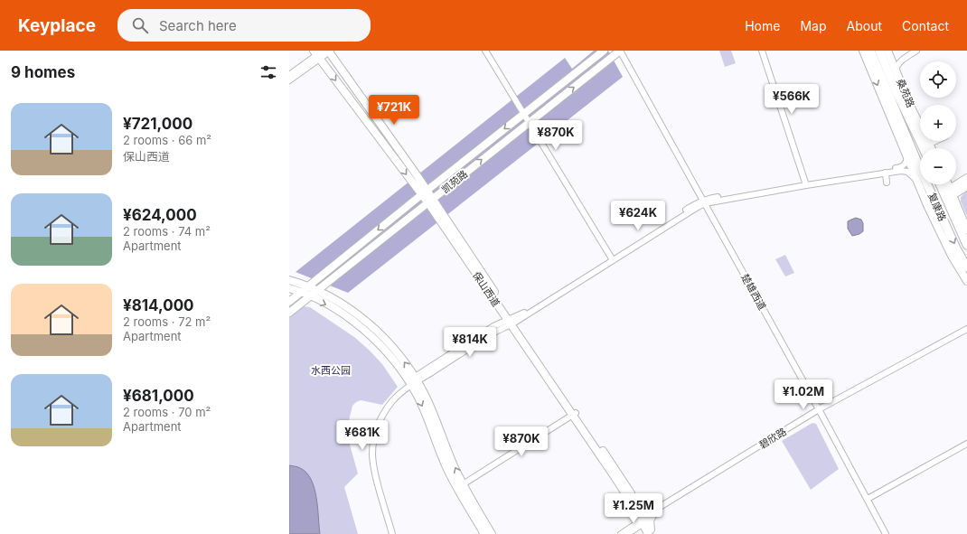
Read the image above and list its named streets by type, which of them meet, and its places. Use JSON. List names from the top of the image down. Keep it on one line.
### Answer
{"streets":{"highway":["复康路"],"main road":["桑苑路","凯苑路","保山西道"],"street":["楚雄西道","碧欣路"]},"crossings":[["凯苑路","保山西道"],["凯苑路","楚雄西道"],["保山西道","碧欣路"],["楚雄西道","碧欣路"]],"parks":["水西公园"],"page":{"header":"Keyplace","search":"Search here","nav":["Home","Map","About","Contact"],"heading":"9 homes","map_buttons":["+","−"],"price":["¥566K","¥721K","¥870K","¥624K","¥814K","¥1.02M","¥681K","¥870K","¥1.25M"],"list":[{"name":"¥721,000","note":"2 rooms · 66 m² · 保山西道"},{"name":"¥624,000","note":"2 rooms · 74 m² · Apartment"},{"name":"¥814,000","note":"2 rooms · 72 m² · Apartment"},{"name":"¥681,000","note":"2 rooms · 70 m² · Apartment"}]}}
